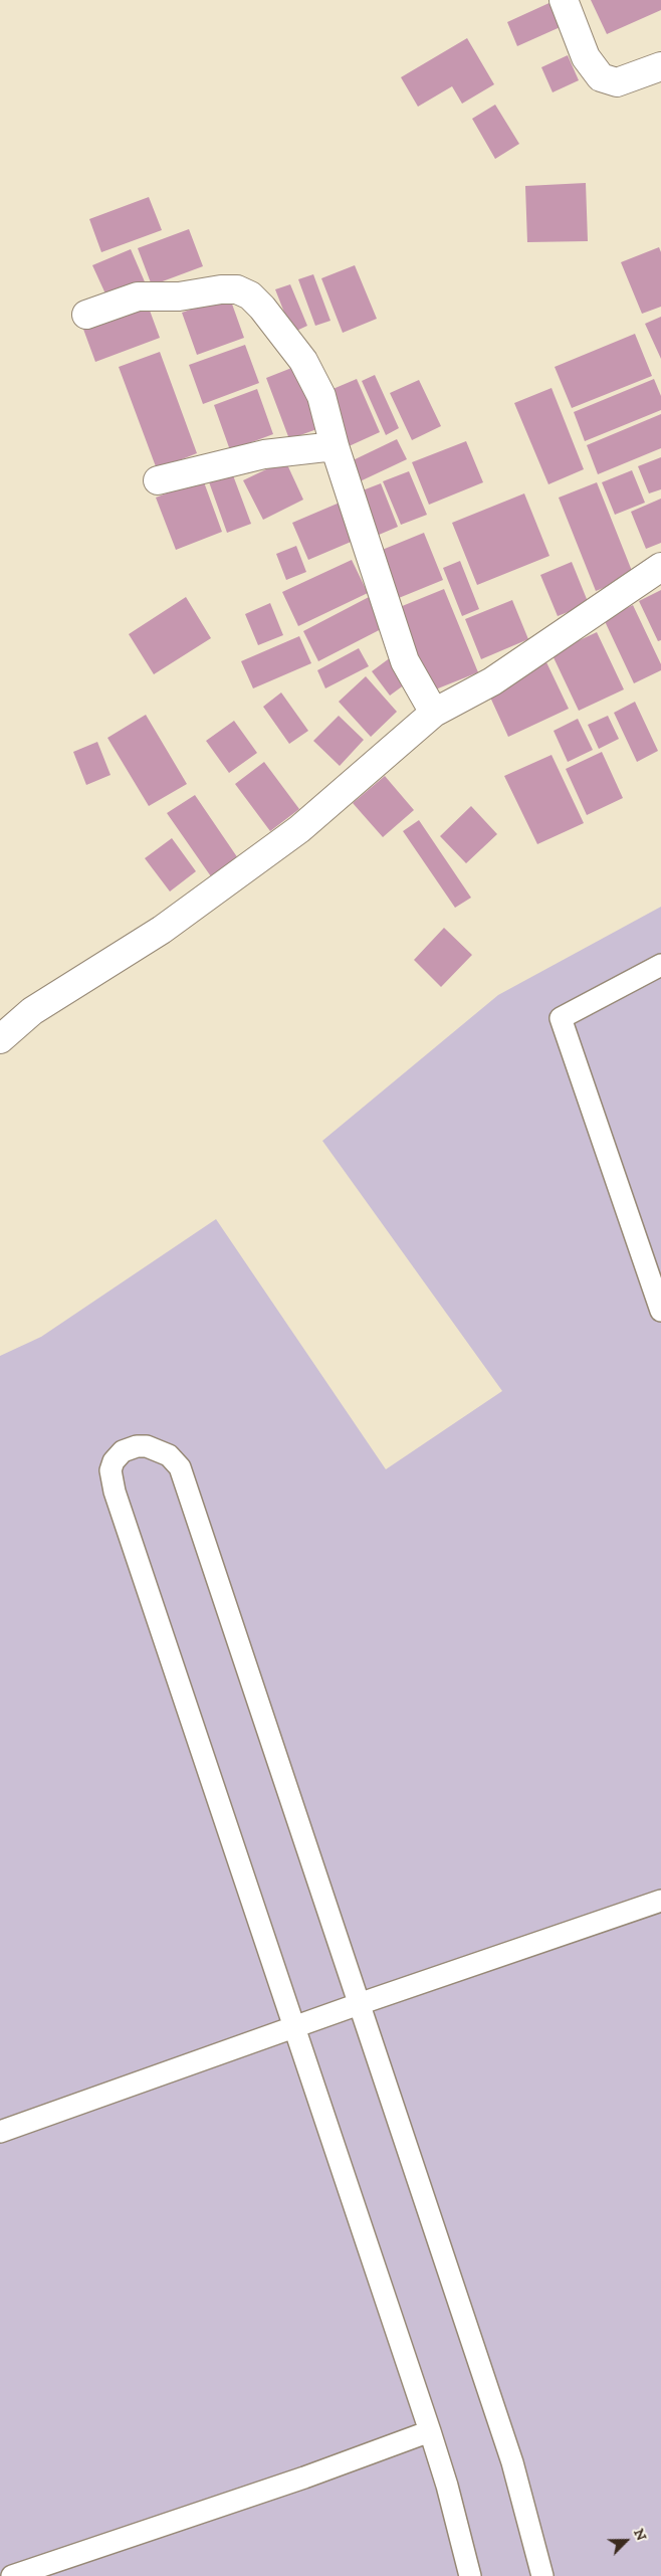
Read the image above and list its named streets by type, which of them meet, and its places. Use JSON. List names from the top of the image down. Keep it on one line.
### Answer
{"north":"top right"}
